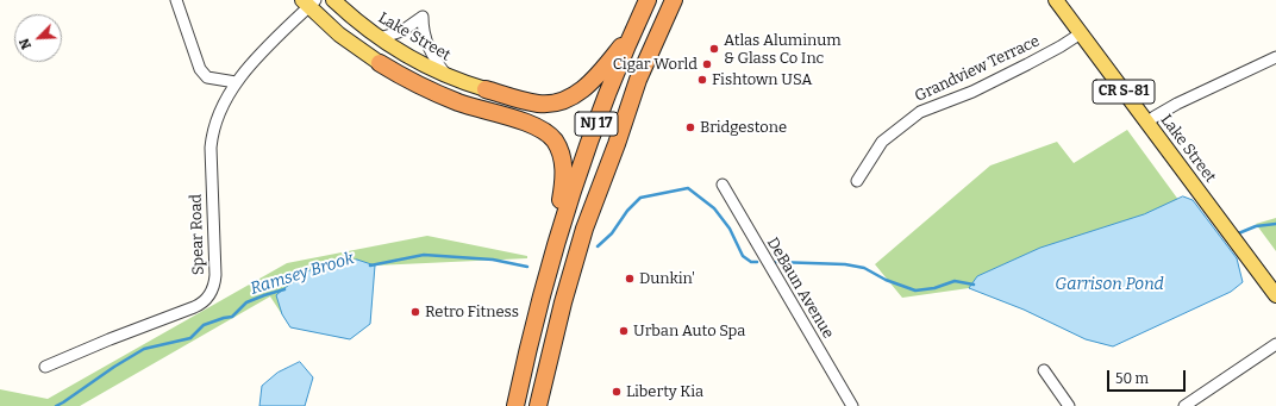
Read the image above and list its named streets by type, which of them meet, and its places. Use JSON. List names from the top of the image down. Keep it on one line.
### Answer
{"streets":{"highway":["NJ 17"],"main road":["Lake Street","CR S-81"],"street":["Grandview Terrace","Spear Road","DeBaun Avenue"]},"crossings":[["Lake Street","Grandview Terrace"]],"water":["Ramsey Brook","Garrison Pond"],"places":["Atlas Aluminum & Glass Co Inc","Cigar World","Fishtown USA","Bridgestone","Dunkin'","Retro Fitness","Urban Auto Spa","Liberty Kia"],"scale_bar":"50 m","north":"bottom left"}
